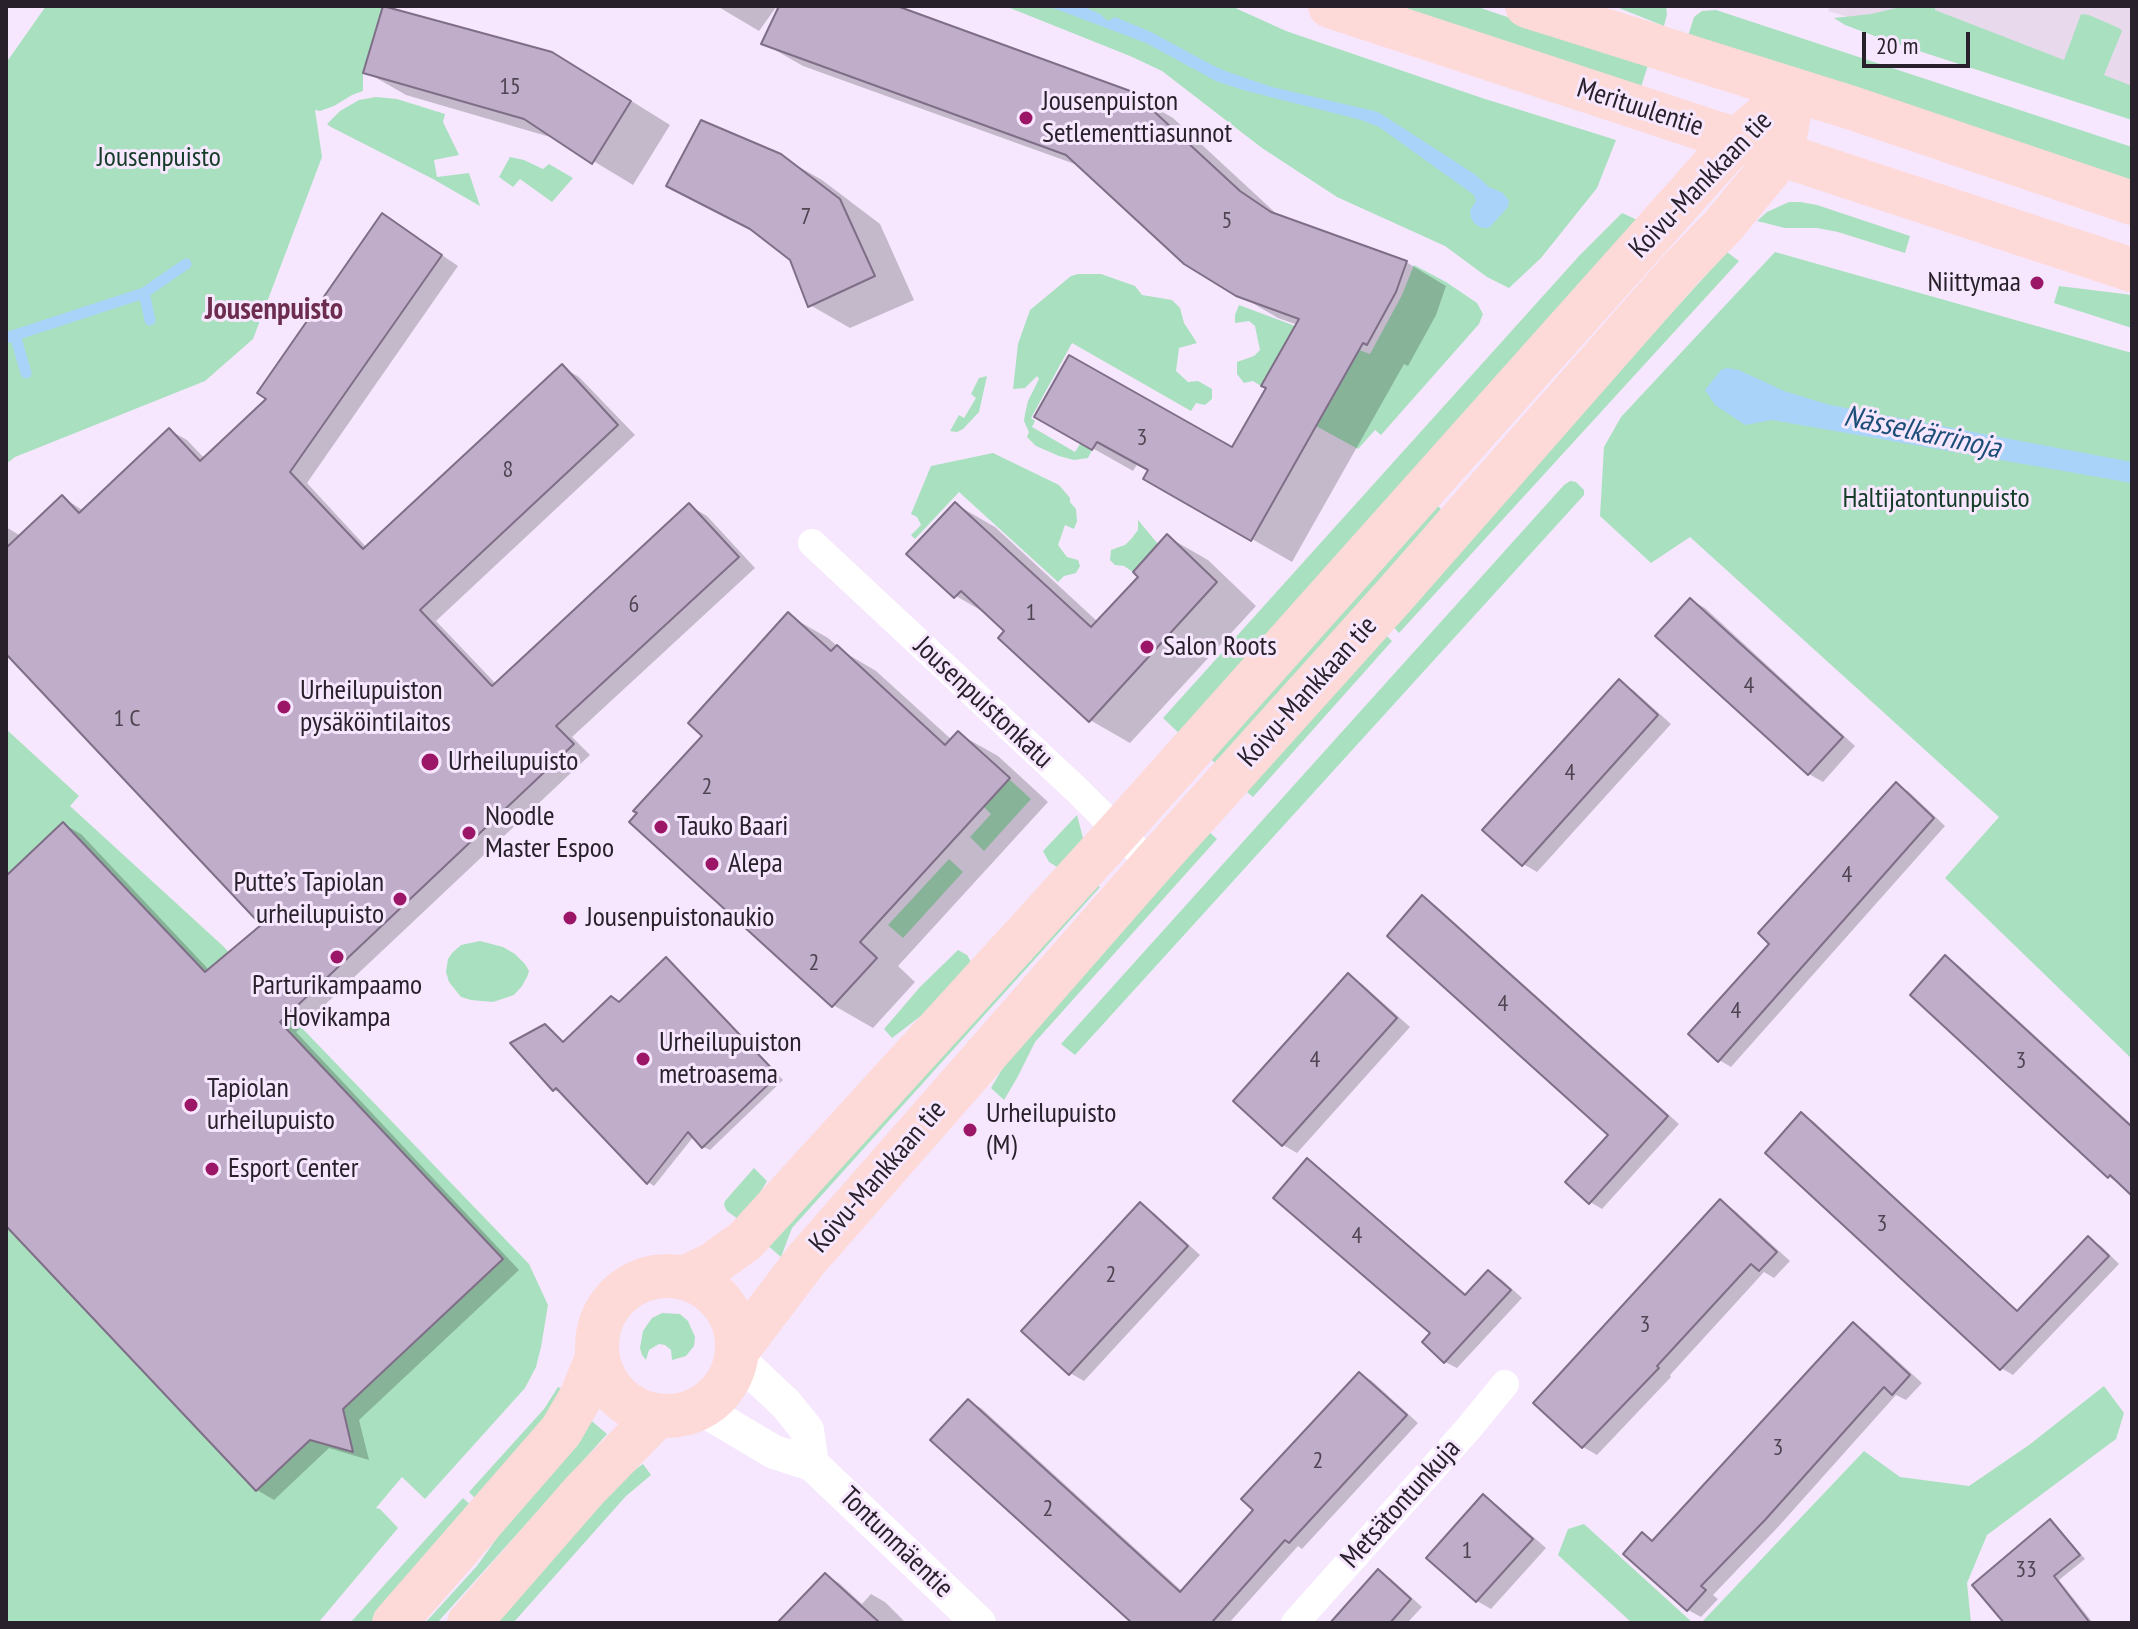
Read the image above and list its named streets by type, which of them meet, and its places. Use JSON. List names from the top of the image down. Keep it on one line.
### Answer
{"streets":{"main road":["Merituulentie","Koivu-Mankkaan tie"],"street":["Jousenpuistonkatu","Metsätontunkuja","Tontunmäentie"]},"crossings":[["Merituulentie","Koivu-Mankkaan tie"],["Koivu-Mankkaan tie","Jousenpuistonkatu"],["Koivu-Mankkaan tie","Tontunmäentie"]],"districts":["Jousenpuisto"],"water":["Nässelkärrinoja"],"parks":["Jousenpuisto","Haltijatontunpuisto"],"places":["Jousenpuiston Setlementtiasunnot","Niittymaa","Salon Roots","Urheilupuiston pysäköintilaitos","Urheilupuisto","Tauko Baari","Noodle Master Espoo","Alepa","Putte’s Tapiolan urheilupuisto","Jousenpuistonaukio","Parturikampaamo Hovikampa","Urheilupuiston metroasema","Tapiolan urheilupuisto","Urheilupuisto (M)","Esport Center"],"house_numbers":["15","7","5","3","8","6","1","4","1 C","4","2","4","2","4","4","4","3","3","4","2","3","3","2","2","1","33"],"scale_bar":"20 m"}
